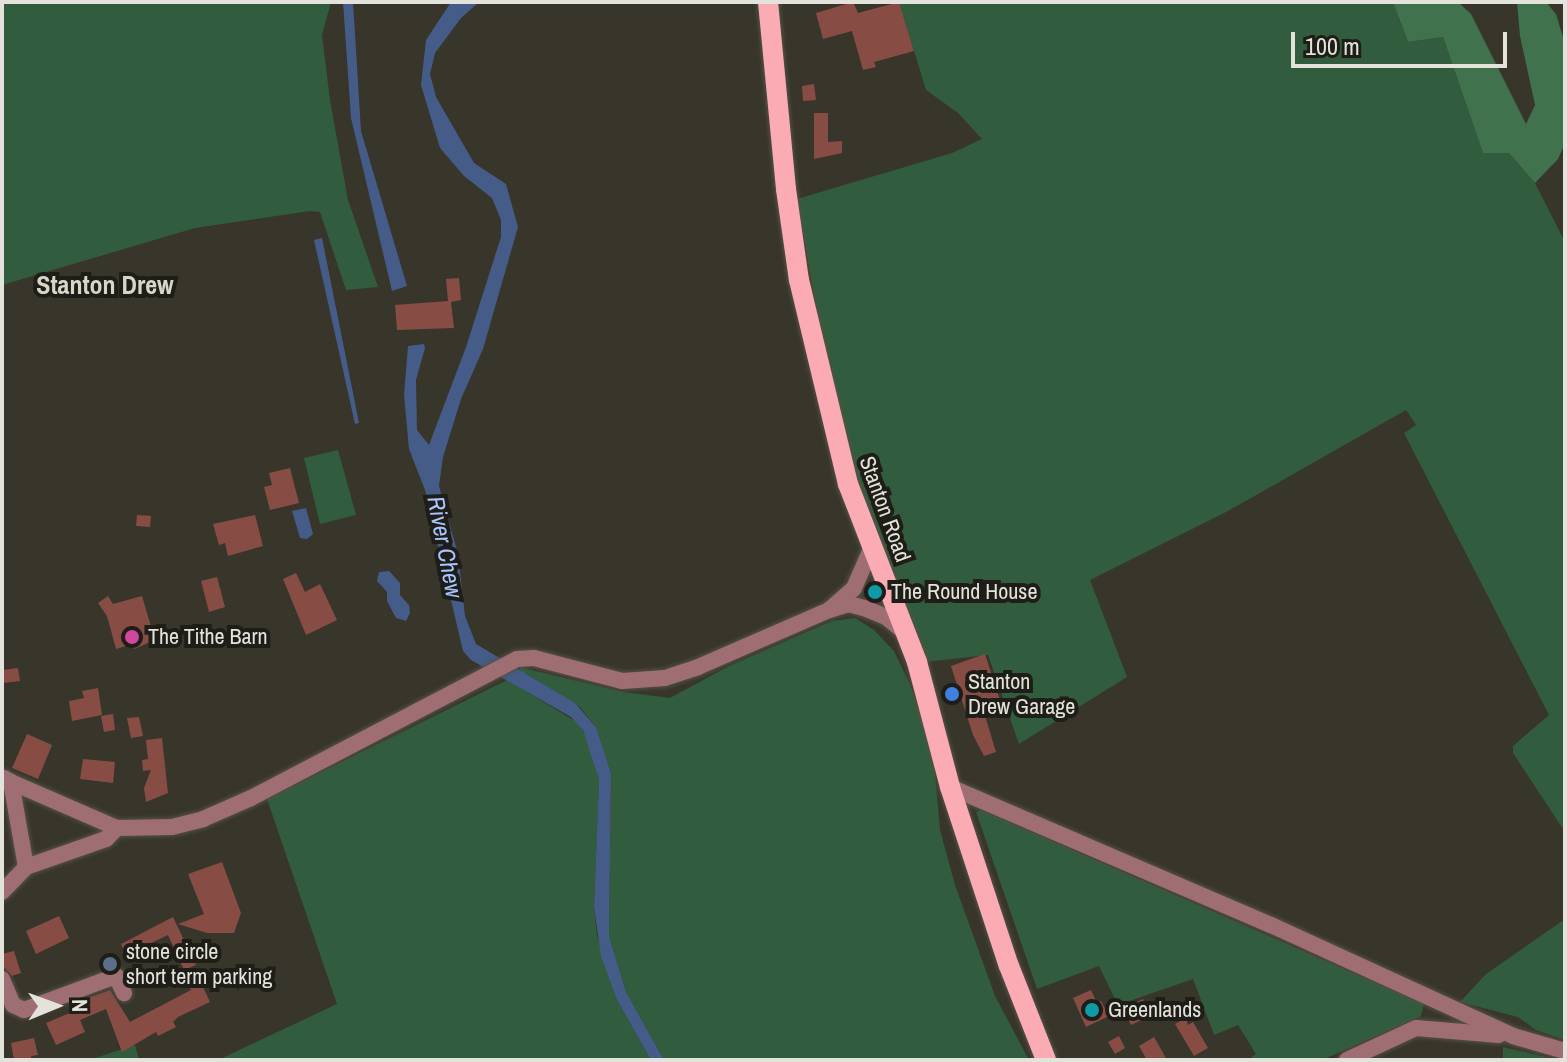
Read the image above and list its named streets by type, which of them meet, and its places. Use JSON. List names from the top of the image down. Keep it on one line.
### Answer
{"streets":{"main road":["Stanton Road"]},"districts":["Stanton Drew"],"water":["River Chew"],"places":["The Round House","The Tithe Barn","Stanton Drew Garage","stone circle short term parking","Greenlands"],"scale_bar":"100 m","north":"right"}
